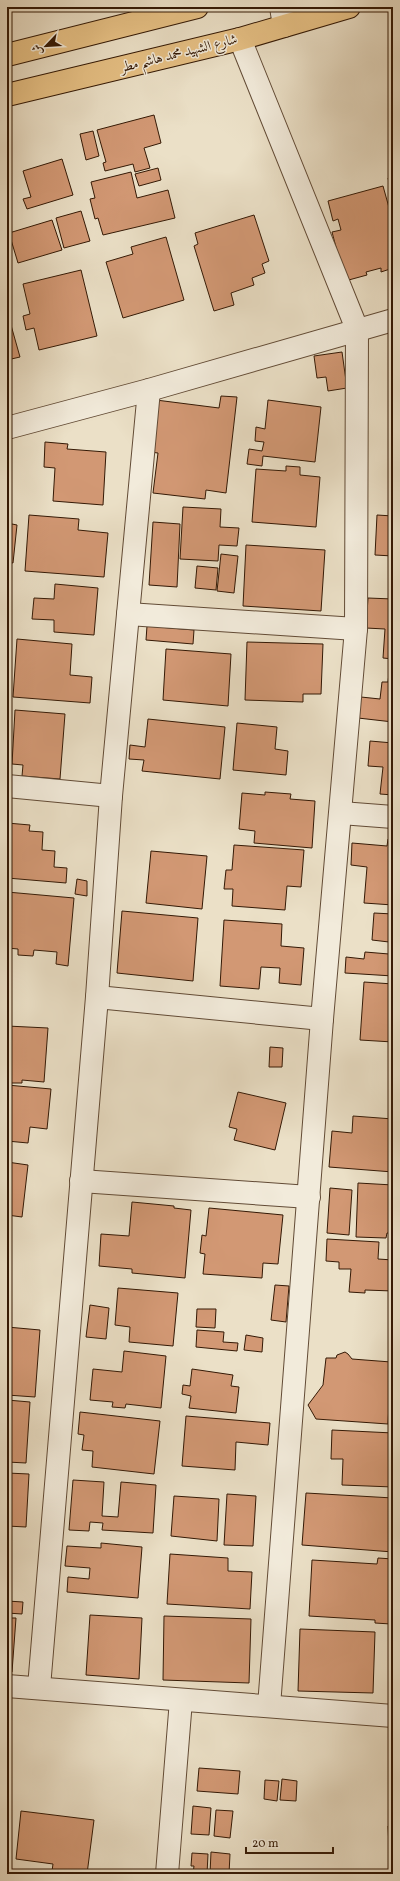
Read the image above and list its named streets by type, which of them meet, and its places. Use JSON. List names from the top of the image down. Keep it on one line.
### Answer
{"streets":{"main road":["شارع الشهيد محمد هاشم مطر"]},"scale_bar":"20 m","north":"bottom left"}
